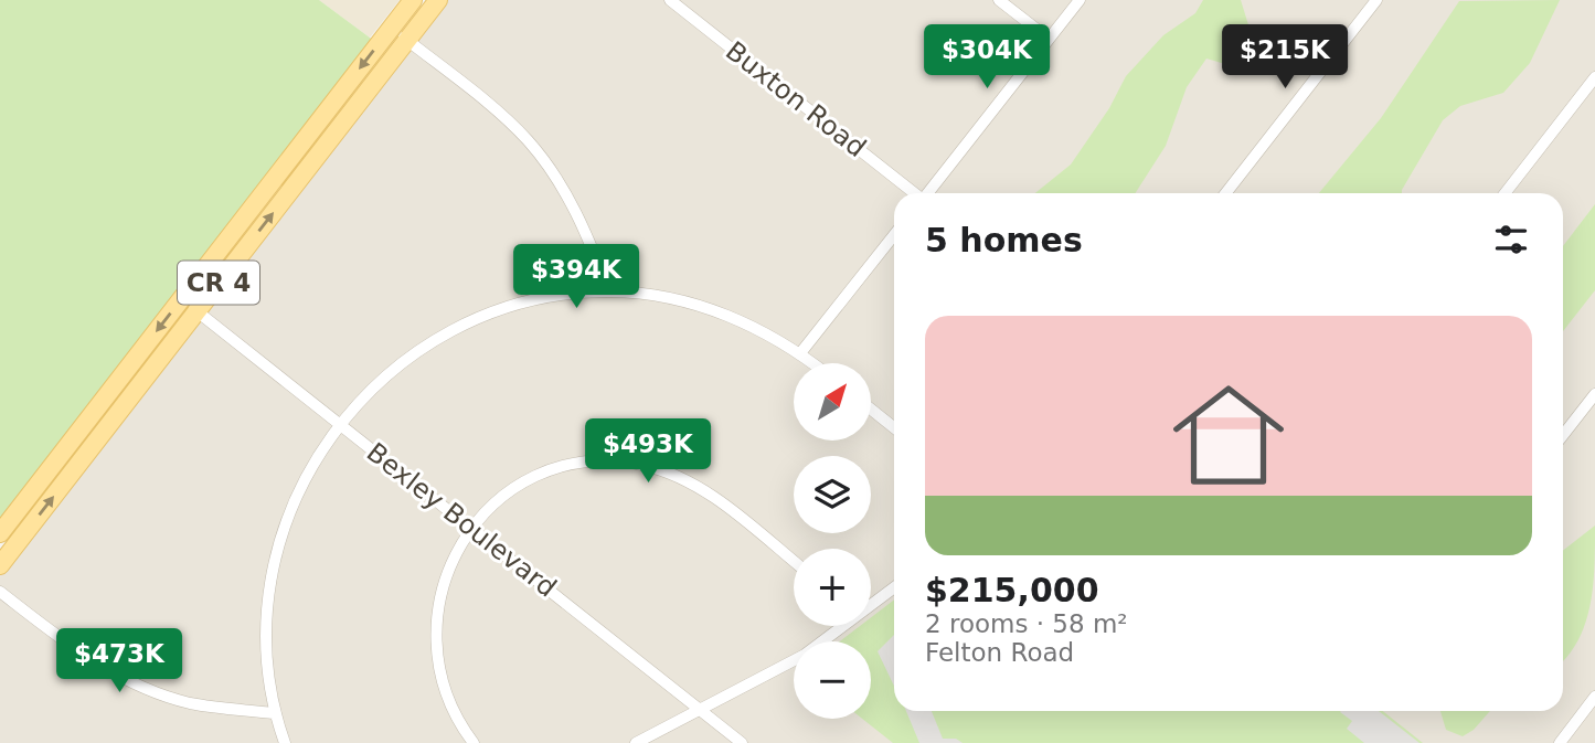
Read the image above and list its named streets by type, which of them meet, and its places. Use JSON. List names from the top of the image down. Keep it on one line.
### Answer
{"streets":{"main road":["CR 4"],"street":["Buxton Road","Bexley Boulevard"]},"crossings":[["CR 4","Bexley Boulevard"]],"north":"top right","page":{"price":["$304K","$215K","$394K","$493K","$473K"],"heading":"5 homes","list":[{"name":"$215,000","note":"2 rooms · 58 m² · Felton Road"}],"map_buttons":["+","−"]}}
